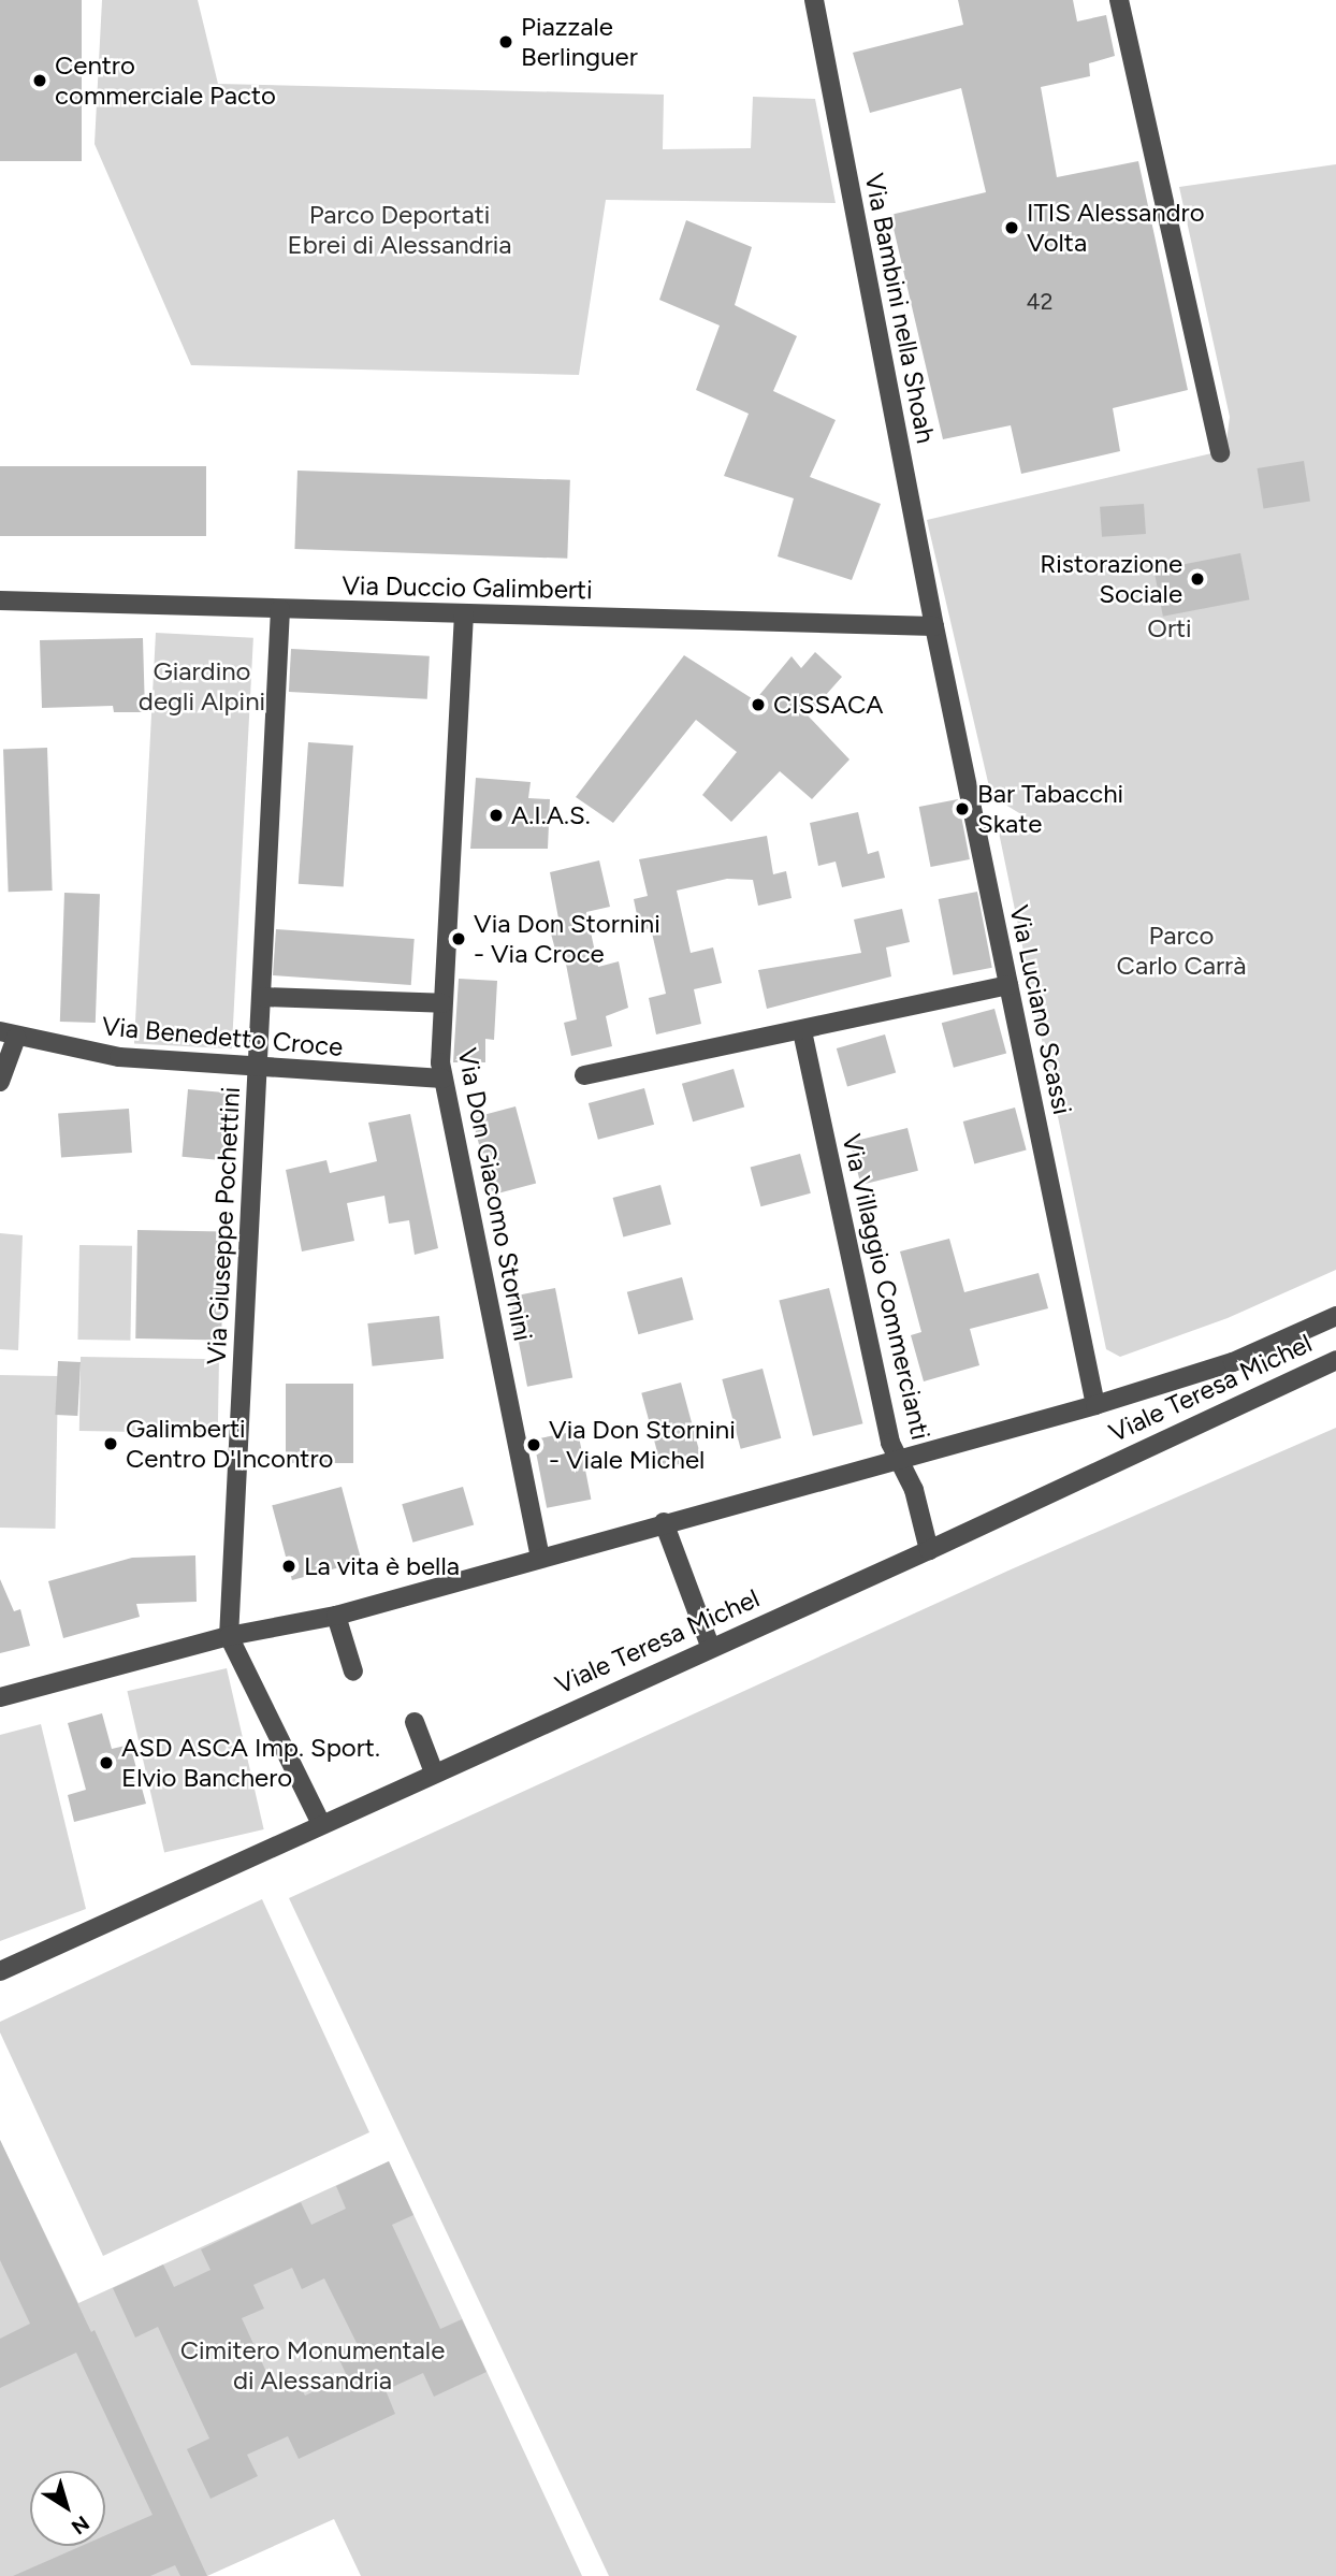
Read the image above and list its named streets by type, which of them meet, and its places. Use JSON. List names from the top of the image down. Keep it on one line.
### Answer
{"streets":{"street":["Via Bambini nella Shoah","Via Duccio Galimberti","Via Luciano Scassi","Via Benedetto Croce","Via Don Giacomo Stornini","Via Giuseppe Pochettini","Via Villaggio Commercianti","Viale Teresa Michel"]},"crossings":[["Via Bambini nella Shoah","Via Duccio Galimberti"],["Via Bambini nella Shoah","Via Luciano Scassi"],["Via Duccio Galimberti","Via Luciano Scassi"],["Via Duccio Galimberti","Via Don Giacomo Stornini"],["Via Duccio Galimberti","Via Giuseppe Pochettini"],["Via Luciano Scassi","Viale Teresa Michel"],["Via Benedetto Croce","Via Don Giacomo Stornini"],["Via Benedetto Croce","Via Giuseppe Pochettini"],["Via Don Giacomo Stornini","Viale Teresa Michel"],["Via Giuseppe Pochettini","Viale Teresa Michel"],["Via Villaggio Commercianti","Viale Teresa Michel"]],"parks":["Parco Deportati Ebrei di Alessandria","Orti","Giardino degli Alpini","Parco Carlo Carrà","Cimitero Monumentale di Alessandria"],"places":["Piazzale Berlinguer","Centro commerciale Pacto","ITIS Alessandro Volta","Ristorazione Sociale","CISSACA","Bar Tabacchi Skate","A.I.A.S.","Via Don Stornini - Via Croce","Galimberti Centro D'Incontro","Via Don Stornini - Viale Michel","La vita è bella","ASD ASCA Imp. Sport. Elvio Banchero"],"house_numbers":["42"],"north":"bottom right"}
